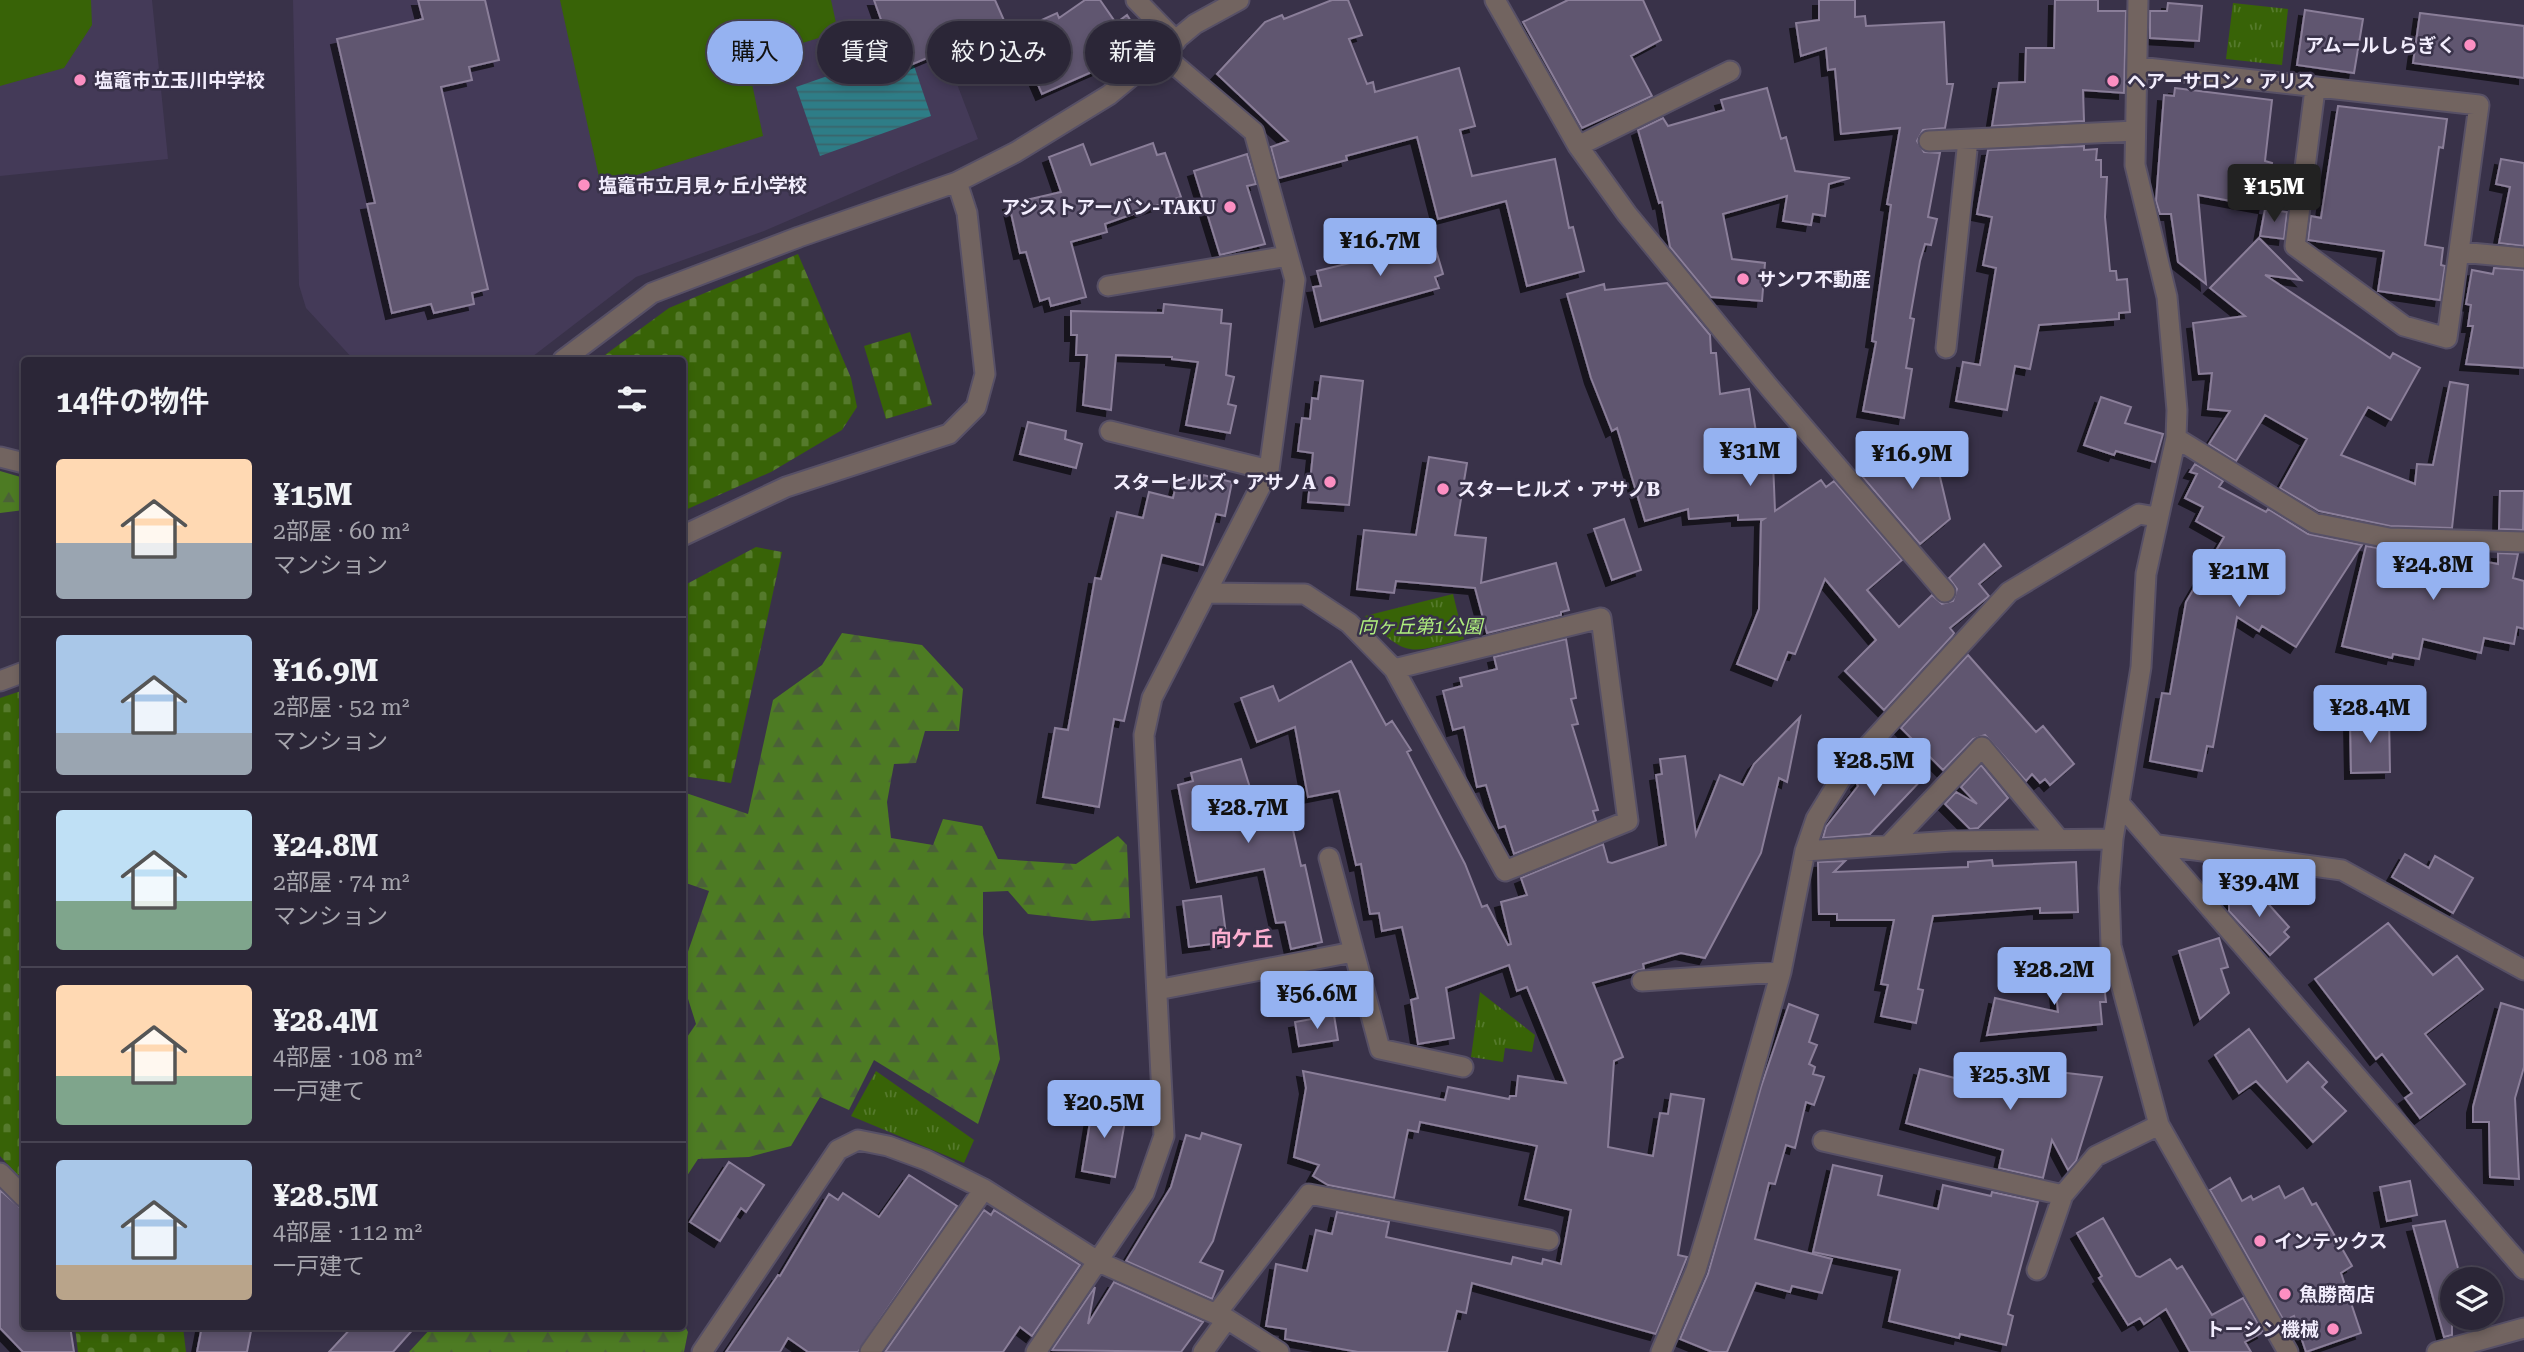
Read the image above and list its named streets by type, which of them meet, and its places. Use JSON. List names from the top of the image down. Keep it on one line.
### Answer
{"districts":["向ケ丘"],"parks":["向ヶ丘第1公園"],"places":["アムールしらぎく","塩竈市立玉川中学校","ヘアーサロン・アリス","塩竈市立月見ヶ丘小学校","アシストアーバン-TAKU","サンワ不動産","スターヒルズ・アサノA","スターヒルズ・アサノB","インテックス","魚勝商店","トーシン機械"],"page":{"chip":["購入","賃貸","絞り込み","新着"],"price":["¥15M","¥16.7M","¥31M","¥16.9M","¥24.8M","¥21M","¥28.4M","¥28.5M","¥28.7M","¥39.4M","¥28.2M","¥56.6M","¥25.3M","¥20.5M"],"heading":"14件の物件","list":[{"name":"¥15M","note":"2部屋 · 60 m² · マンション"},{"name":"¥16.9M","note":"2部屋 · 52 m² · マンション"},{"name":"¥24.8M","note":"2部屋 · 74 m² · マンション"},{"name":"¥28.4M","note":"4部屋 · 108 m² · 一戸建て"},{"name":"¥28.5M","note":"4部屋 · 112 m² · 一戸建て"}]}}
